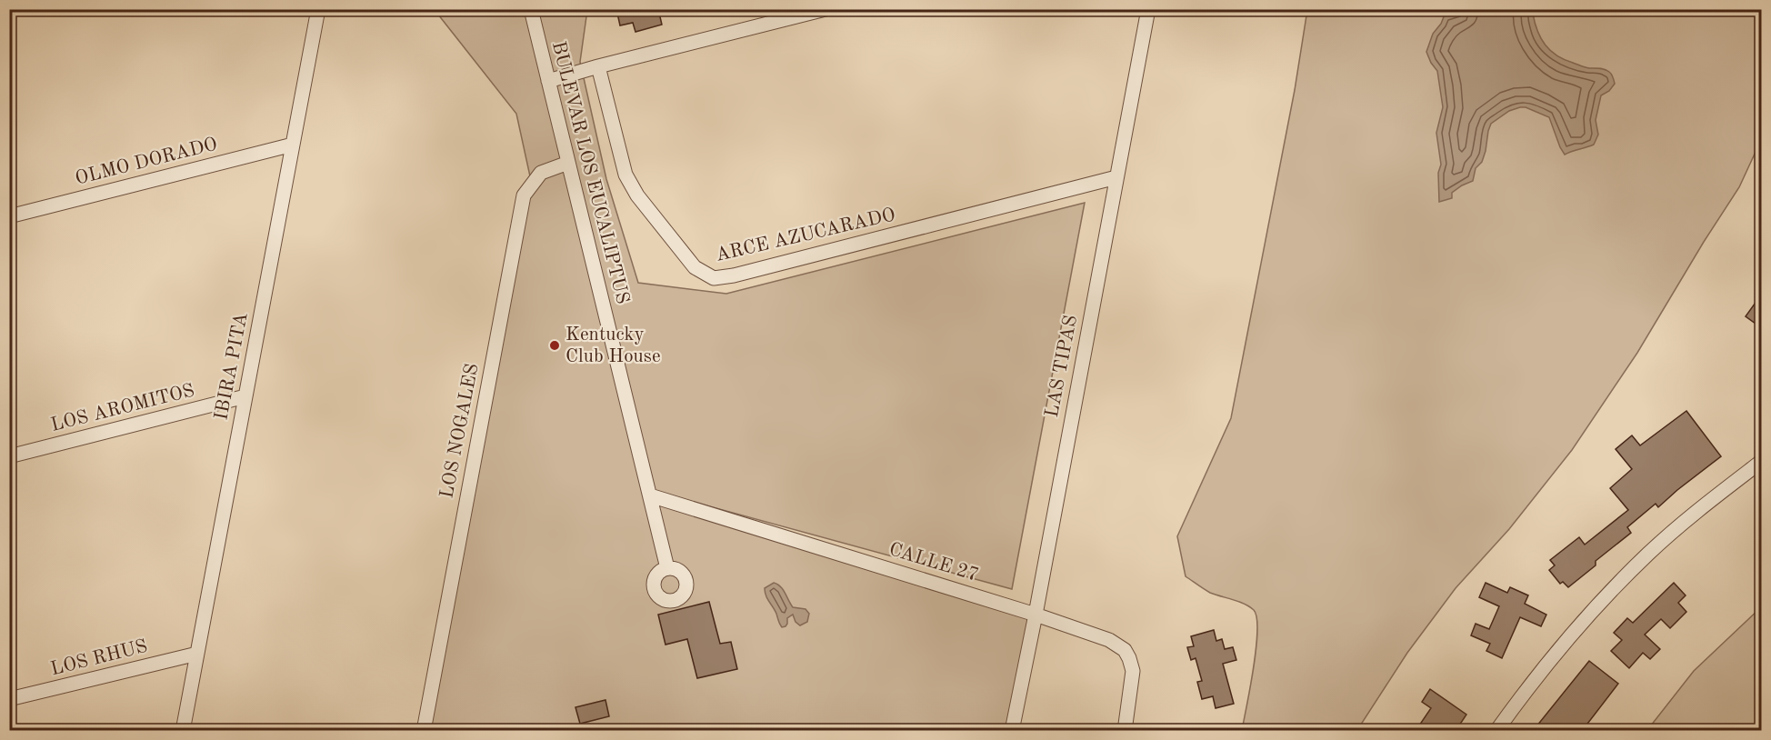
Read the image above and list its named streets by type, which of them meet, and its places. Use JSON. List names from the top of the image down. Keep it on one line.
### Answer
{"streets":{"street":["OLMO DORADO","BULEVAR LOS EUCALIPTUS","ARCE AZUCARADO","IBIRA PITA","LAS TIPAS","LOS AROMITOS","LOS NOGALES","CALLE 27","LOS RHUS"]},"crossings":[["OLMO DORADO","IBIRA PITA"],["BULEVAR LOS EUCALIPTUS","LOS NOGALES"],["BULEVAR LOS EUCALIPTUS","CALLE 27"],["ARCE AZUCARADO","LAS TIPAS"],["IBIRA PITA","LOS AROMITOS"],["IBIRA PITA","LOS RHUS"],["LAS TIPAS","CALLE 27"]],"places":["Kentucky Club House"]}
